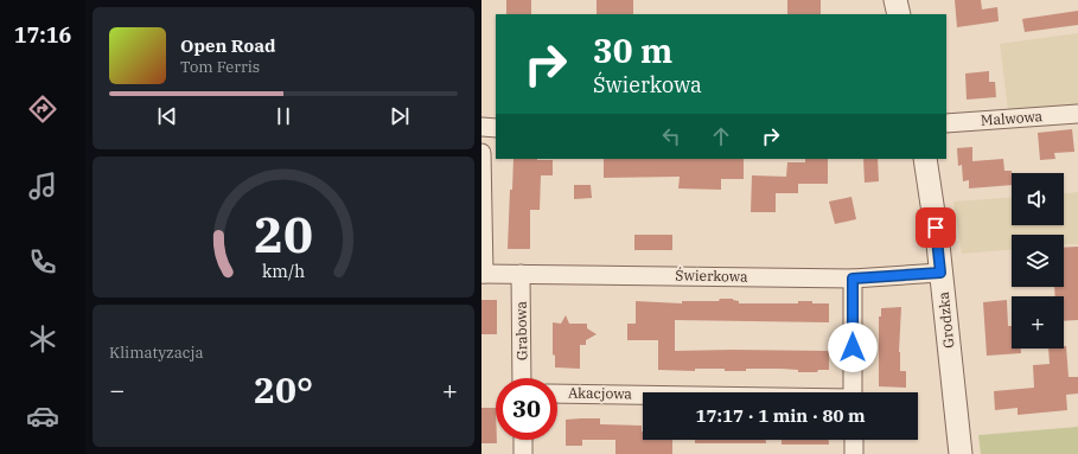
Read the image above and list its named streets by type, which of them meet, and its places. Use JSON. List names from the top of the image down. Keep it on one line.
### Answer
{"streets":{"street":["Malwowa","Świerkowa","Grodzka","Grabowa","Akacjowa"]},"crossings":[["Świerkowa","Grodzka"],["Świerkowa","Grabowa"]],"page":{"tabs":"17:16","turn":["30 m","Świerkowa"],"song":["Open Road","Tom Ferris"],"map_buttons":"+","tile":"Klimatyzacja","heat":["−","20°","+"],"limit":"30","trip":"17:17 · 1 min · 80 m","gauge":["20","km/h"]}}
